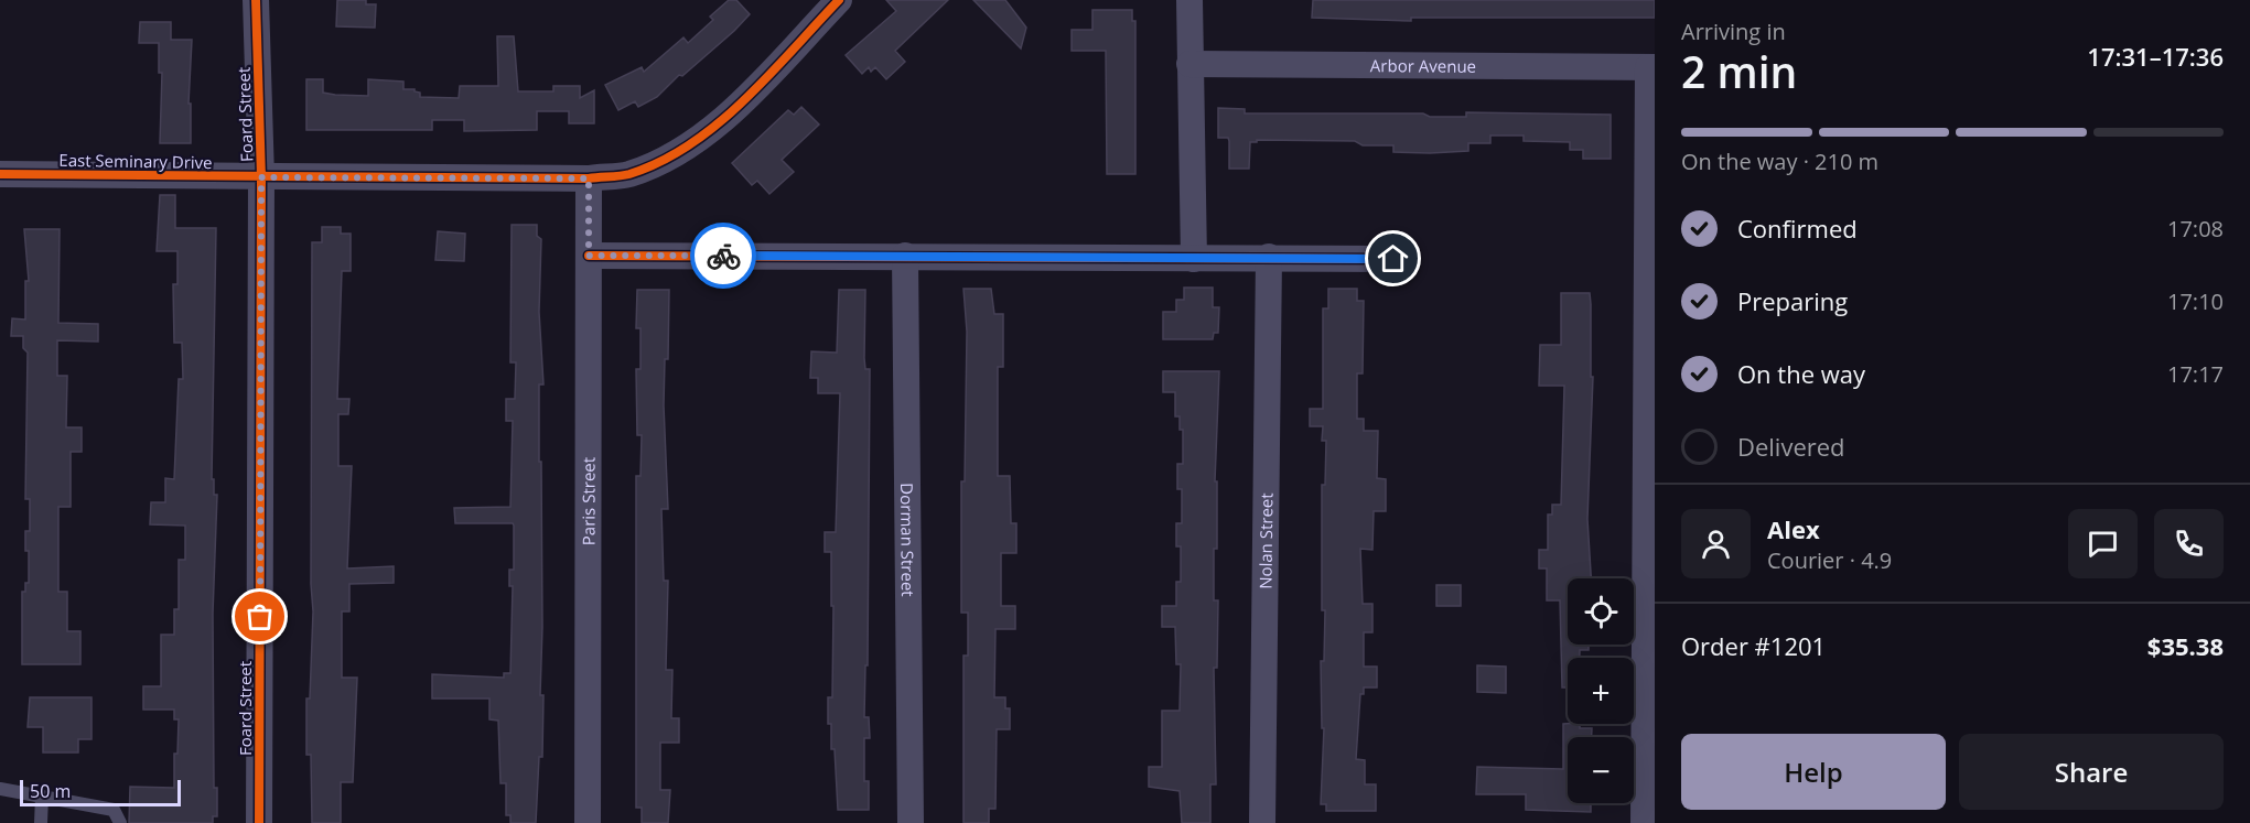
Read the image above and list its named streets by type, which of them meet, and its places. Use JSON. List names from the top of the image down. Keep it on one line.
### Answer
{"streets":{"street":["Arbor Avenue","Foard Street","East Seminary Drive","Paris Street","Dorman Street","Nolan Street"]},"crossings":[["Foard Street","East Seminary Drive"],["East Seminary Drive","Paris Street"]],"scale_bar":"50 m","page":{"heading":["2 min","Arriving in","17:31–17:36"],"panel":["Alex","Courier · 4.9","Order #1201","$35.38"],"bar":"On the way · 210 m","list":[["Confirmed","17:08"],["Preparing","17:10"],["On the way","17:17"],"Delivered"],"map_buttons":["+","−"],"buttons":["Help","Share"],"scale":"50 m"}}
